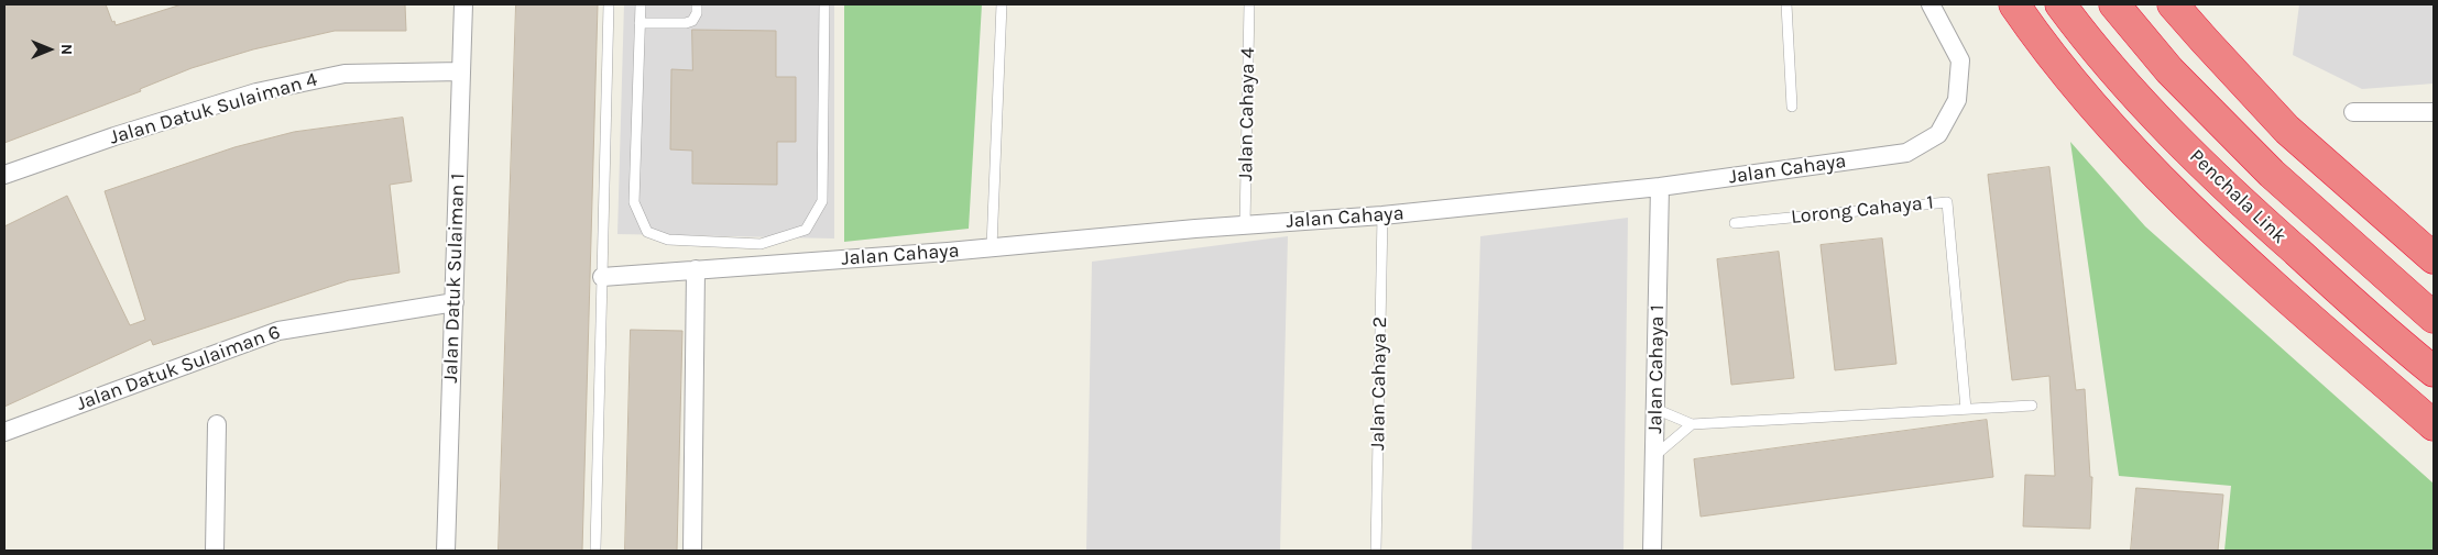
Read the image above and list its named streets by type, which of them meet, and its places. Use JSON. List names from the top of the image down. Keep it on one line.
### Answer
{"streets":{"highway":["Penchala Link"],"street":["Jalan Datuk Sulaiman 4","Jalan Cahaya","Jalan Datuk Sulaiman 1","Jalan Datuk Sulaiman 6","Jalan Cahaya 1"],"lane":["Jalan Cahaya 4","Lorong Cahaya 1","Jalan Cahaya 2"]},"crossings":[["Jalan Datuk Sulaiman 4","Jalan Datuk Sulaiman 1"],["Jalan Cahaya 4","Jalan Cahaya"],["Jalan Cahaya","Jalan Cahaya 1"],["Jalan Cahaya","Jalan Cahaya 2"],["Jalan Datuk Sulaiman 1","Jalan Datuk Sulaiman 6"]],"north":"right"}
